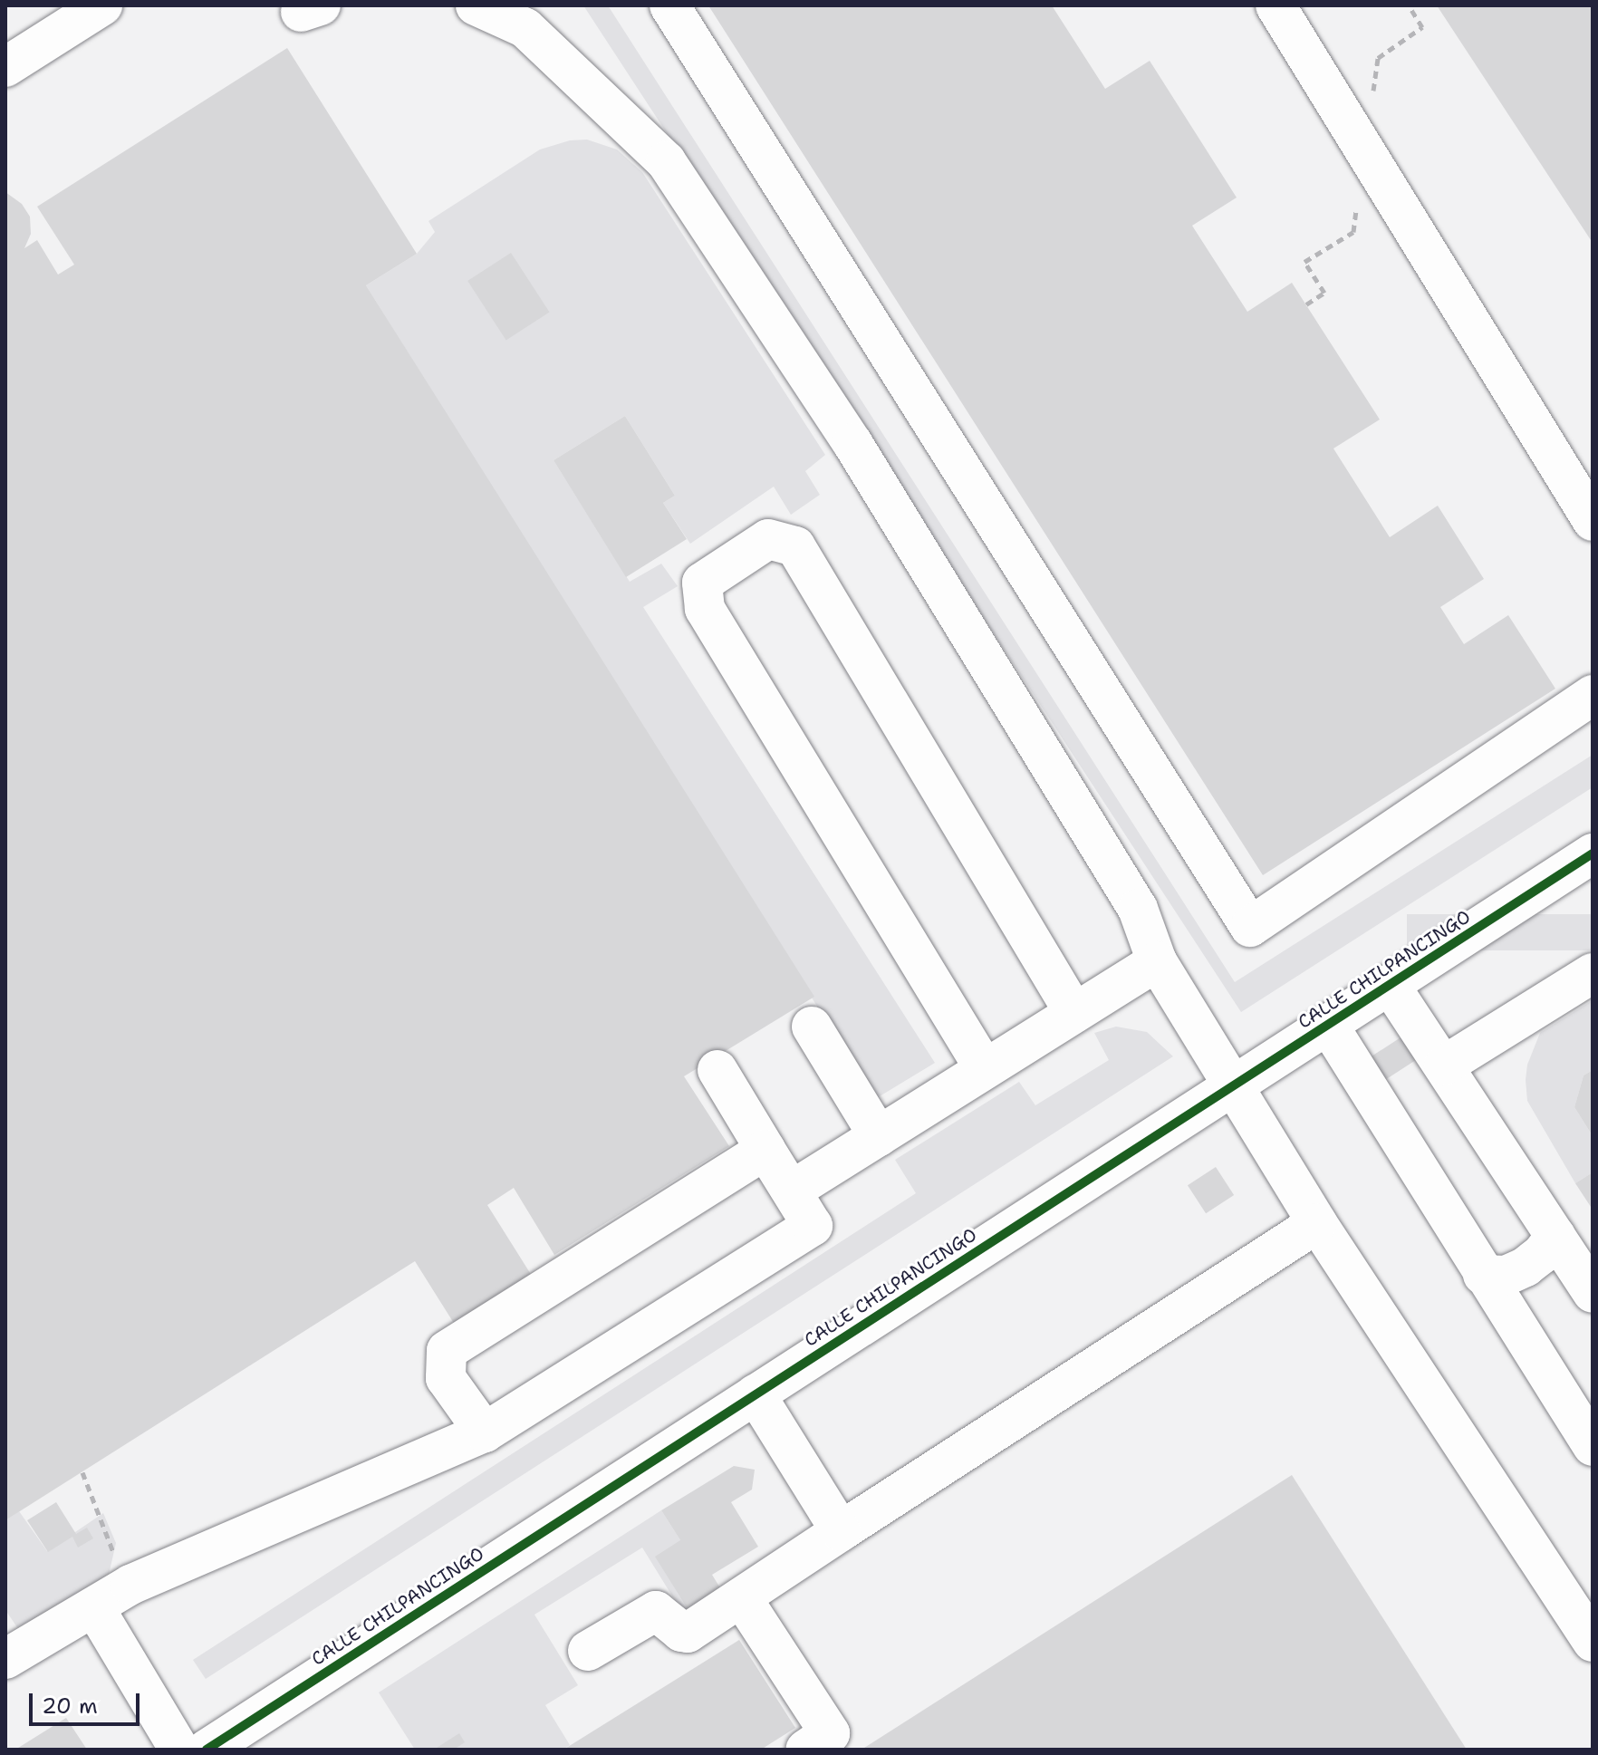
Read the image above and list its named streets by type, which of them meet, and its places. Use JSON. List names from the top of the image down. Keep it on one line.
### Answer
{"streets":{"street":["CALLE CHILPANCINGO"]},"scale_bar":"20 m"}
